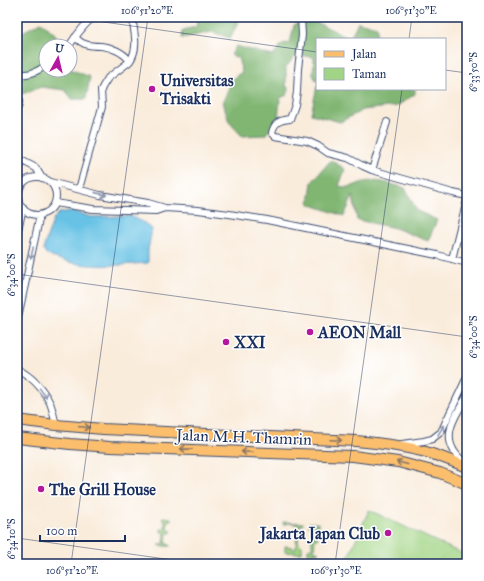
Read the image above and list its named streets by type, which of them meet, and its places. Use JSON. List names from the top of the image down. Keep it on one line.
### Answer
{"streets":{"main road":["Jalan M.H. Thamrin"]},"places":["Universitas Trisakti","AEON Mall","XXI","The Grill House","Jakarta Japan Club"],"legend":["Jalan","Taman"],"scale_bar":"100 m","north":"top","coordinates":["106°51'20\"E","106°51'30\"E","6°33'50\"S","6°34'00\"S","6°34'10\"S"]}
